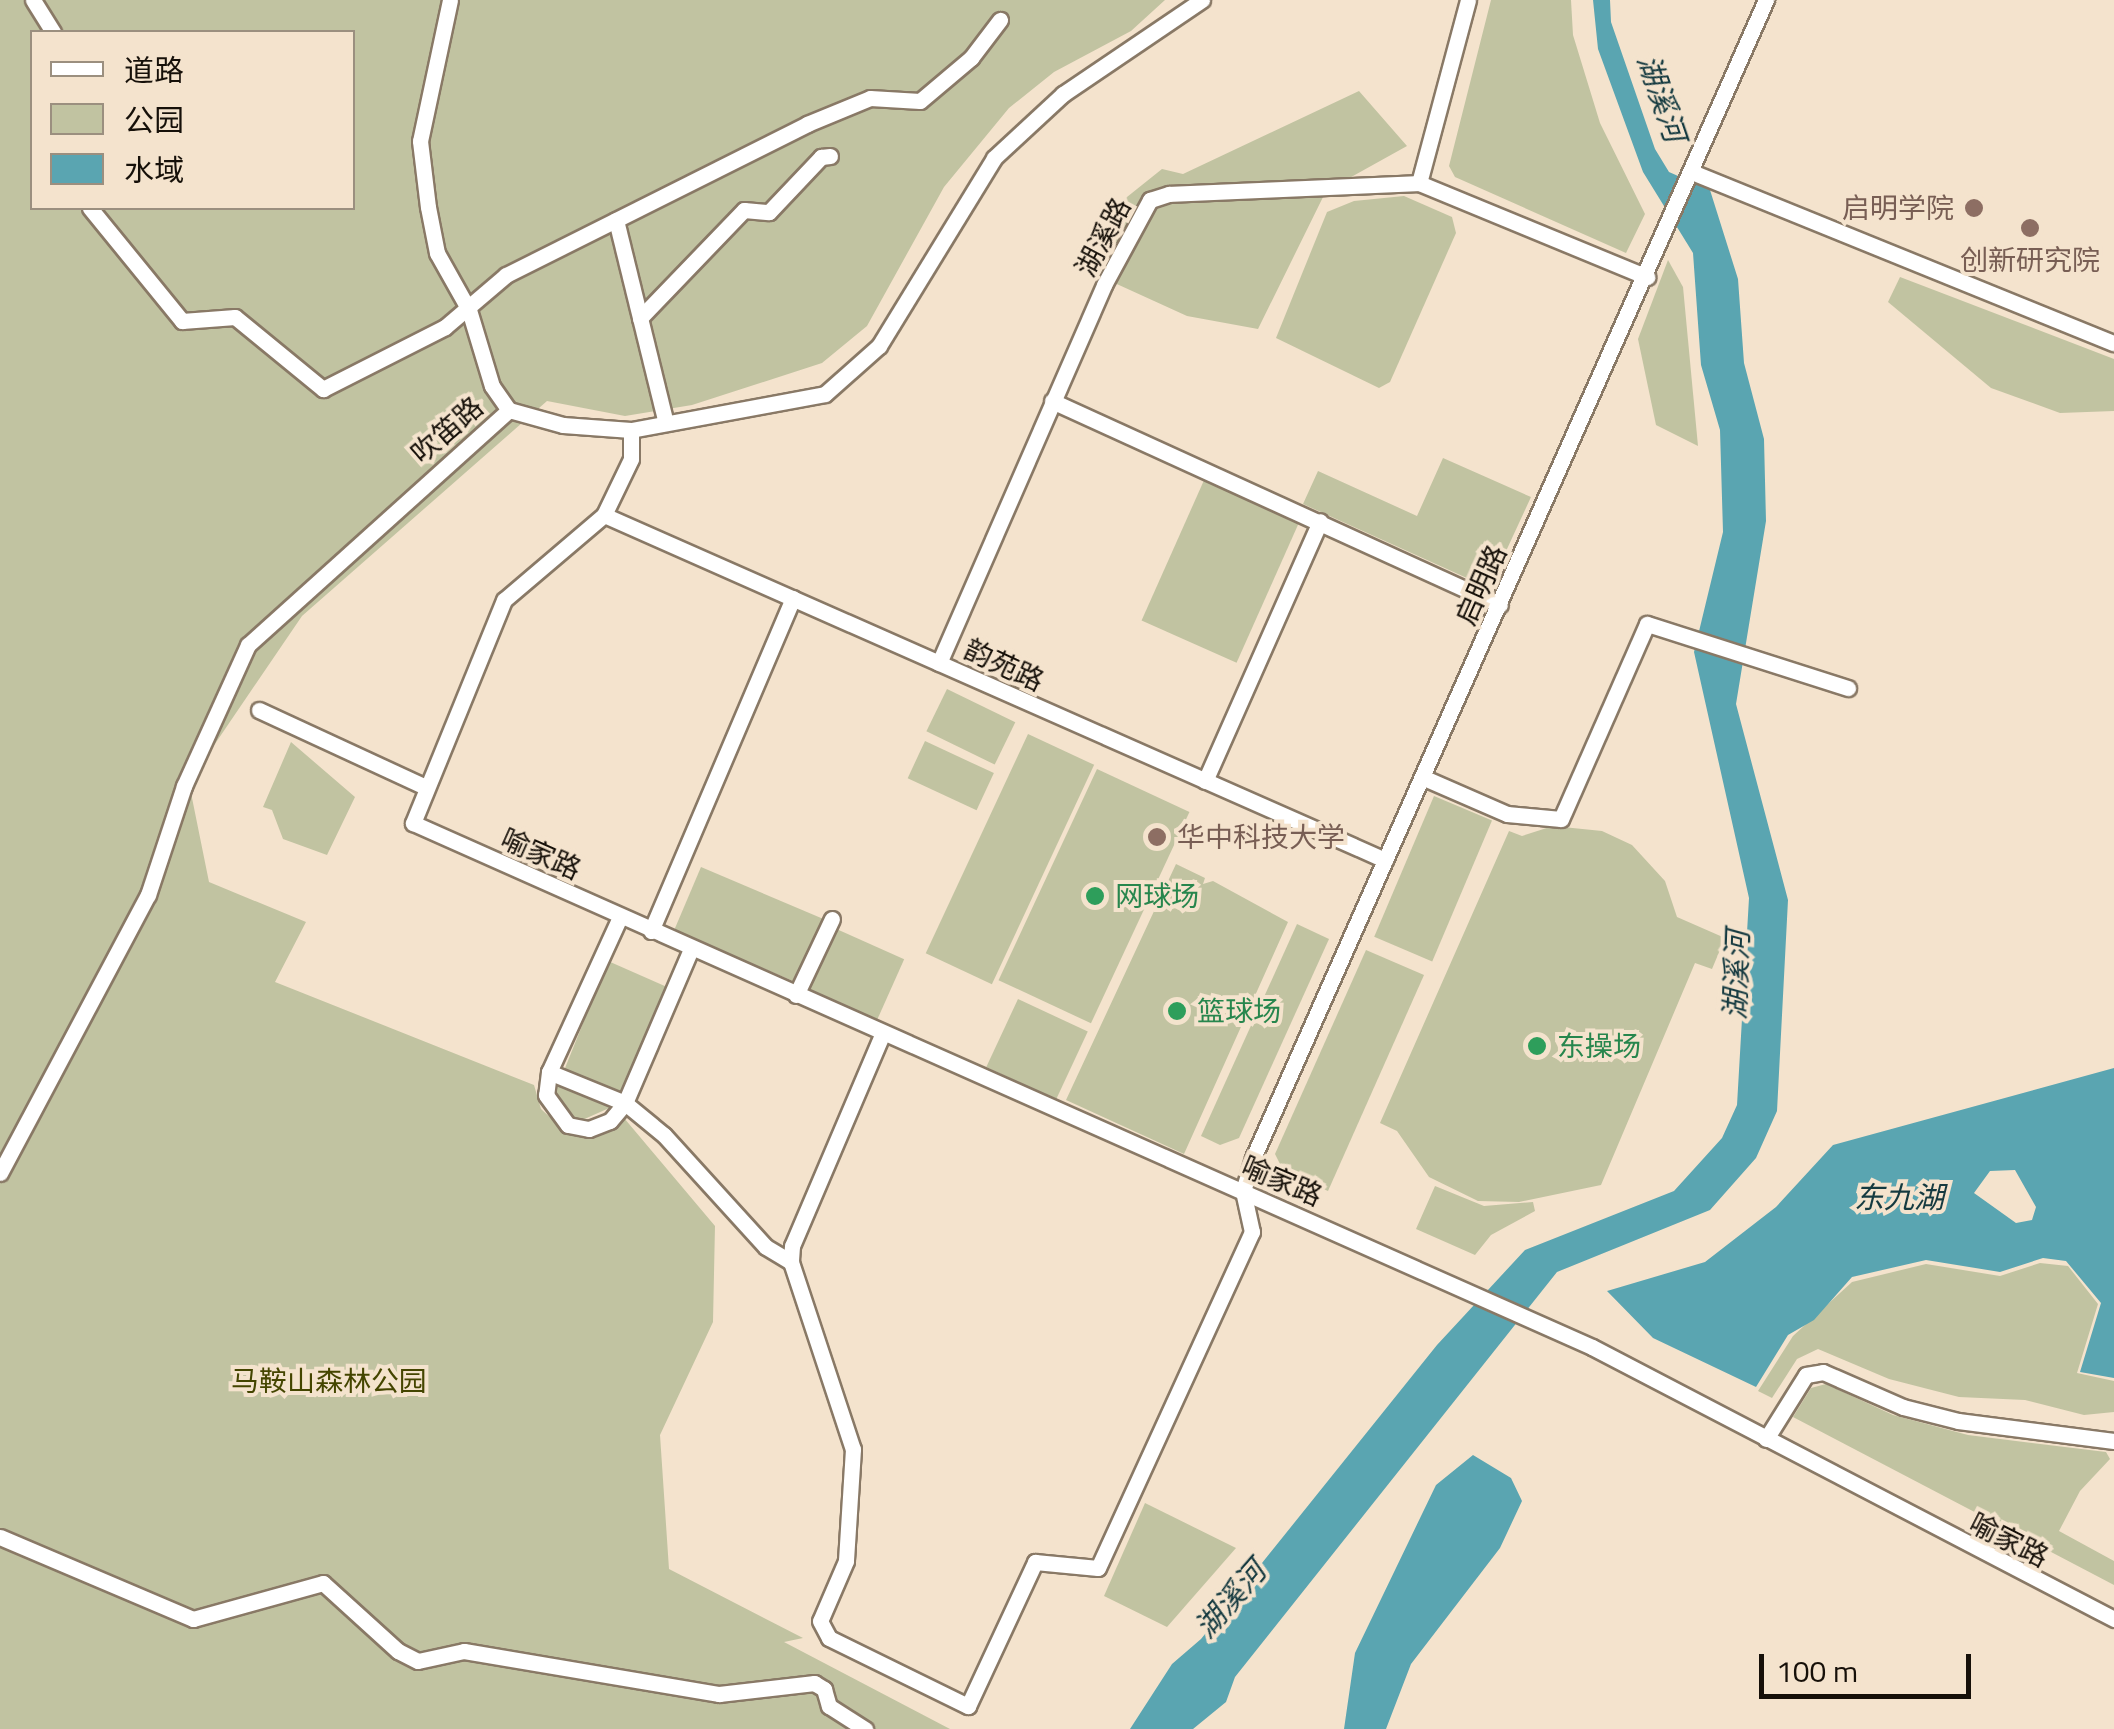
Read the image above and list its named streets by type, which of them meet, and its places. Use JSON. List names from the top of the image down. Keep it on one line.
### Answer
{"streets":{"street":["湖溪路","吹笛路","启明路","韵苑路","喻家路"]},"crossings":[["湖溪路","韵苑路"],["启明路","韵苑路"],["启明路","喻家路"]],"water":["湖溪河","东九湖"],"parks":["马鞍山森林公园"],"places":["启明学院","创新研究院","华中科技大学","网球场","篮球场","东操场"],"legend":["道路","公园","水域"],"scale_bar":"100 m"}
